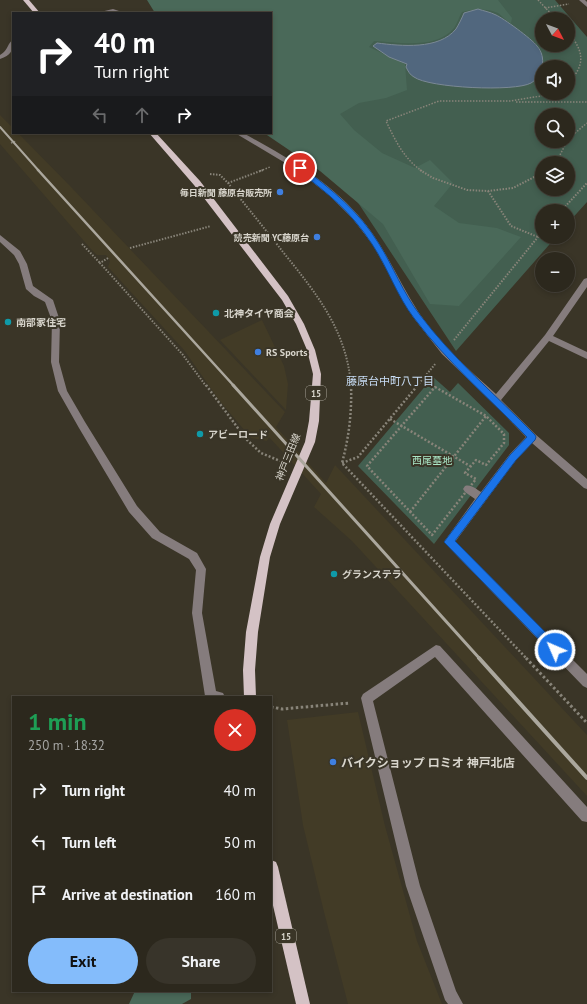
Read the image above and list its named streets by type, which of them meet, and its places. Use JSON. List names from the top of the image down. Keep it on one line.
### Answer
{"streets":{"main road":["15","神戸三田線"]},"districts":["藤原台中町八丁目"],"parks":["西尾墓地"],"places":["毎日新聞 藤原台販売所","読売新聞 YC藤原台","北神タイヤ商会","南部家住宅","RS Sports","アビーロード","グランステラ","バイクショップ ロミオ 神戸北店"],"north":"bottom right","page":{"map_buttons":["+","−"],"turn":["40 m","Turn right"],"heading":["1 min","250 m · 18:32"],"list":[{"name":"Turn right","value":"40 m"},{"name":"Turn left","value":"50 m"},{"name":"Arrive at destination","value":"160 m"}],"buttons":["Exit","Share"]}}
